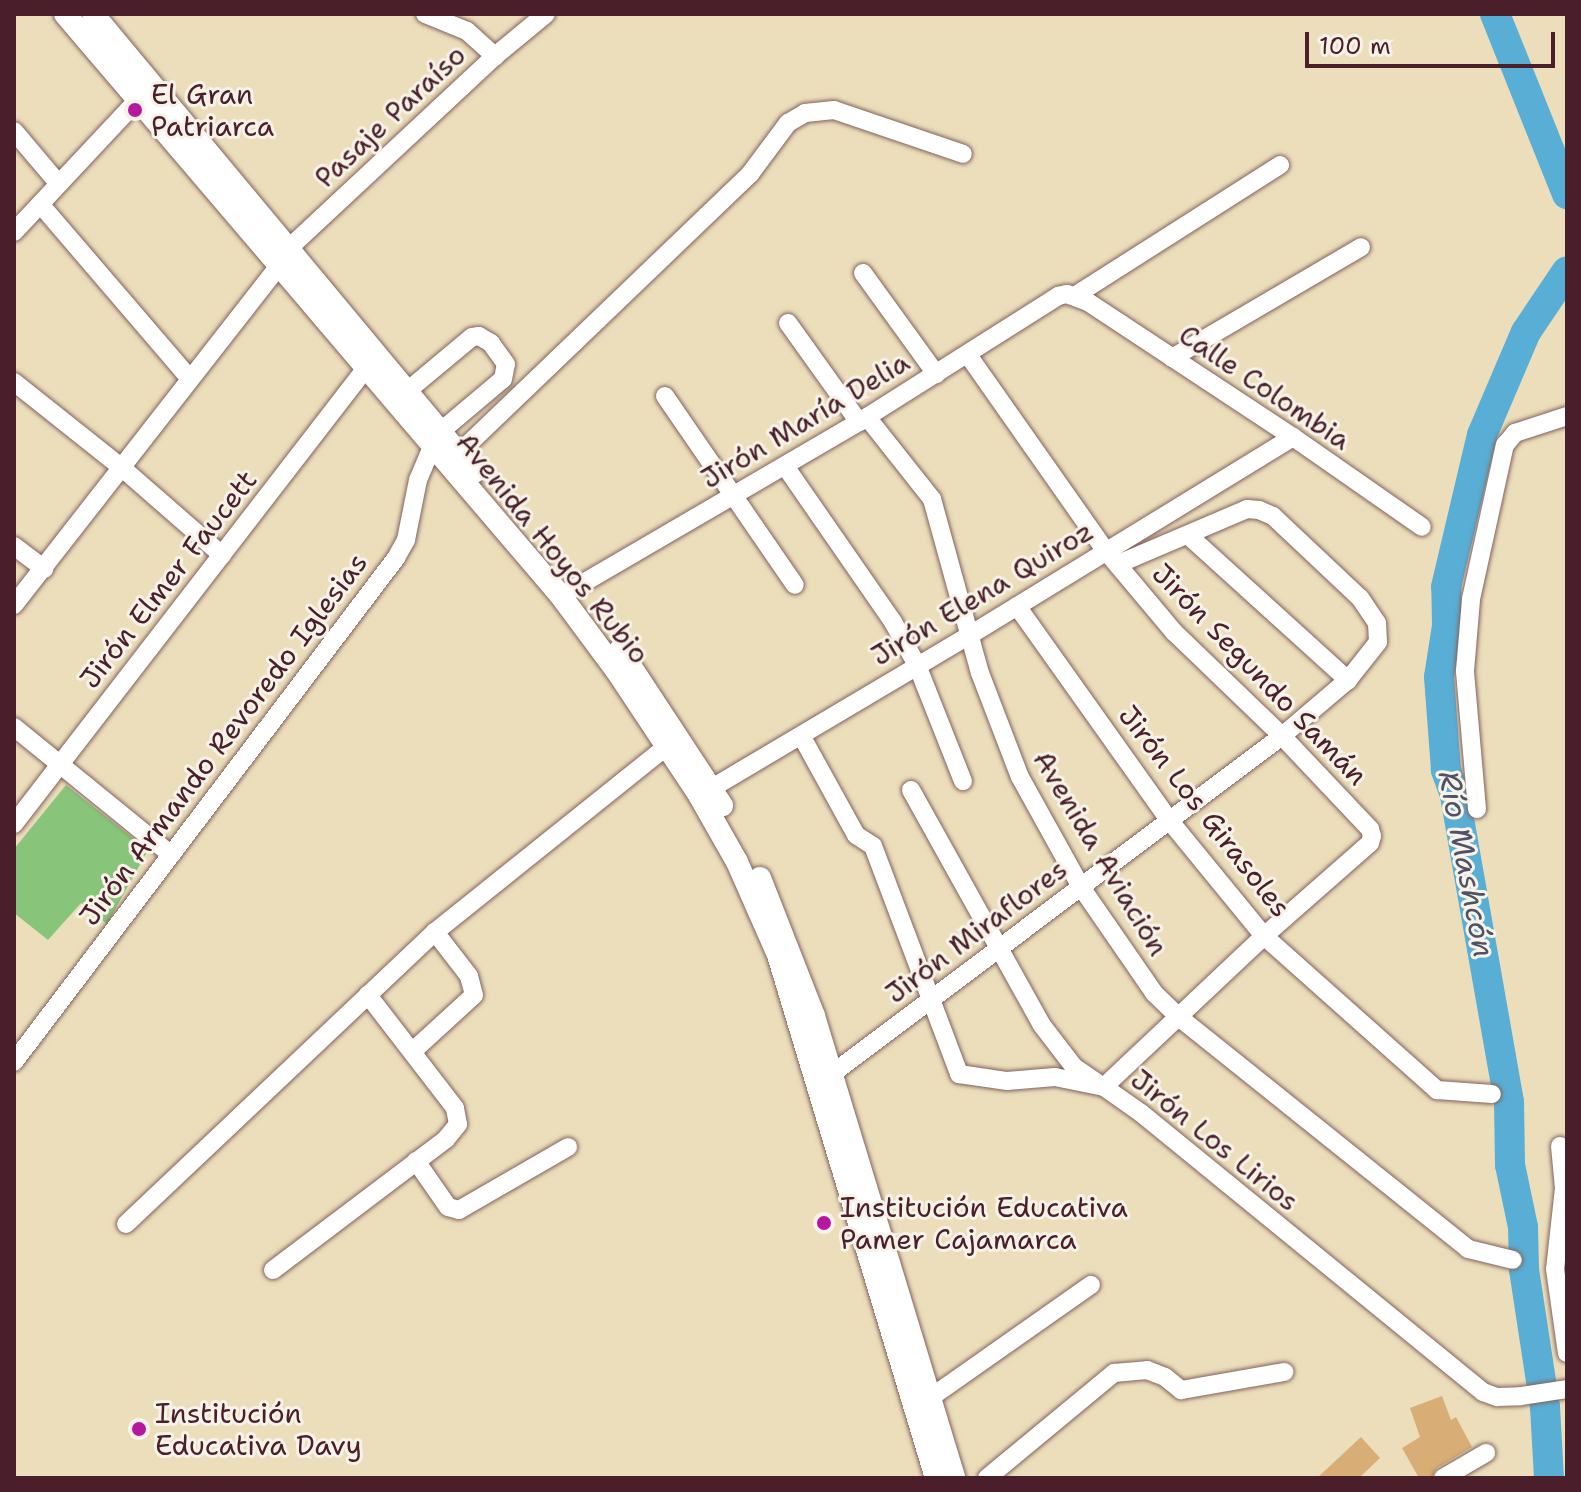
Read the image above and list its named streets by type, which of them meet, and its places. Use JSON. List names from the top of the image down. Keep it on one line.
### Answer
{"streets":{"main road":["Avenida Hoyos Rubio"],"street":["Pasaje Paraíso","Calle Colombia","Jirón María Delia","Jirón Elmer Faucett","Jirón Elena Quiroz","Jirón Segundo Samán","Jirón Armando Revoredo Iglesias","Jirón Los Girasoles","Avenida Aviación","Jirón Miraflores","Jirón Los Lirios"]},"crossings":[["Pasaje Paraíso","Avenida Hoyos Rubio"],["Calle Colombia","Jirón María Delia"],["Calle Colombia","Jirón Elena Quiroz"],["Jirón María Delia","Avenida Hoyos Rubio"],["Jirón María Delia","Jirón Segundo Samán"],["Jirón María Delia","Avenida Aviación"],["Avenida Hoyos Rubio","Jirón Elmer Faucett"],["Avenida Hoyos Rubio","Jirón Elena Quiroz"],["Avenida Hoyos Rubio","Jirón Armando Revoredo Iglesias"],["Avenida Hoyos Rubio","Jirón Miraflores"],["Jirón Elena Quiroz","Jirón Segundo Samán"],["Jirón Elena Quiroz","Jirón Los Girasoles"],["Jirón Elena Quiroz","Avenida Aviación"],["Jirón Elena Quiroz","Jirón Miraflores"],["Jirón Elena Quiroz","Jirón Los Lirios"],["Jirón Segundo Samán","Jirón Los Girasoles"],["Jirón Segundo Samán","Jirón Miraflores"],["Jirón Los Girasoles","Jirón Miraflores"],["Avenida Aviación","Jirón Miraflores"],["Jirón Miraflores","Jirón Los Lirios"]],"water":["Río Mashcón"],"places":["El Gran Patriarca","Institución Educativa Pamer Cajamarca","Institución Educativa Davy"],"scale_bar":"100 m"}
